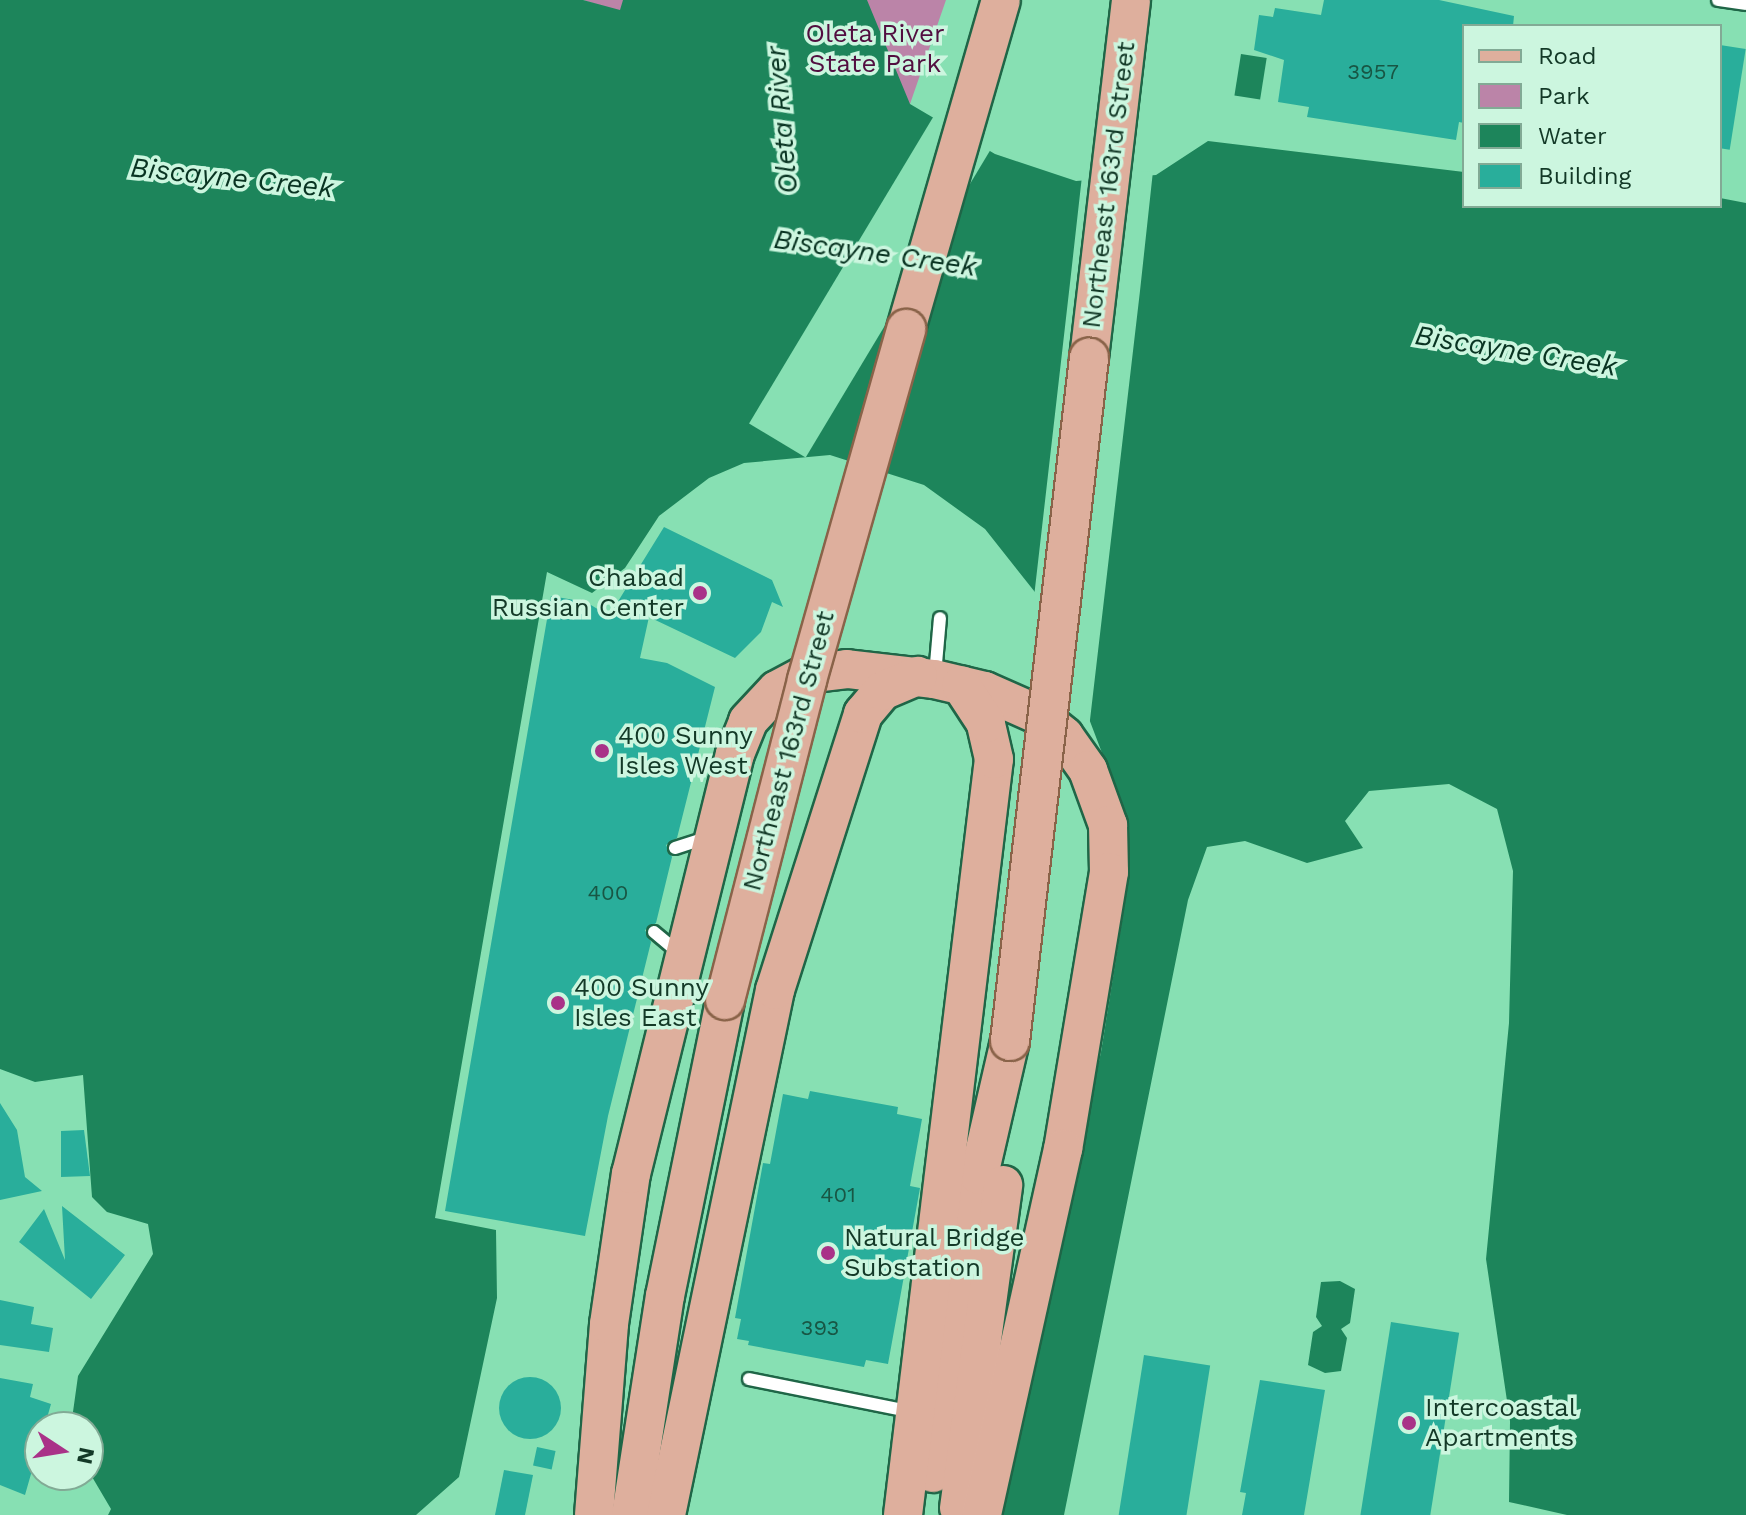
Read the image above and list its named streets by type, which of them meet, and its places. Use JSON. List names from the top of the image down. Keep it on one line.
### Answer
{"streets":{"main road":["Northeast 163rd Street"]},"water":["Oleta River","Biscayne Creek"],"parks":["Oleta River State Park"],"places":["Chabad Russian Center","400 Sunny Isles West","400 Sunny Isles East","Natural Bridge Substation","Intercoastal Apartments"],"house_numbers":["3957","400","401","393"],"legend":["Road","Park","Water","Building"],"north":"right"}
